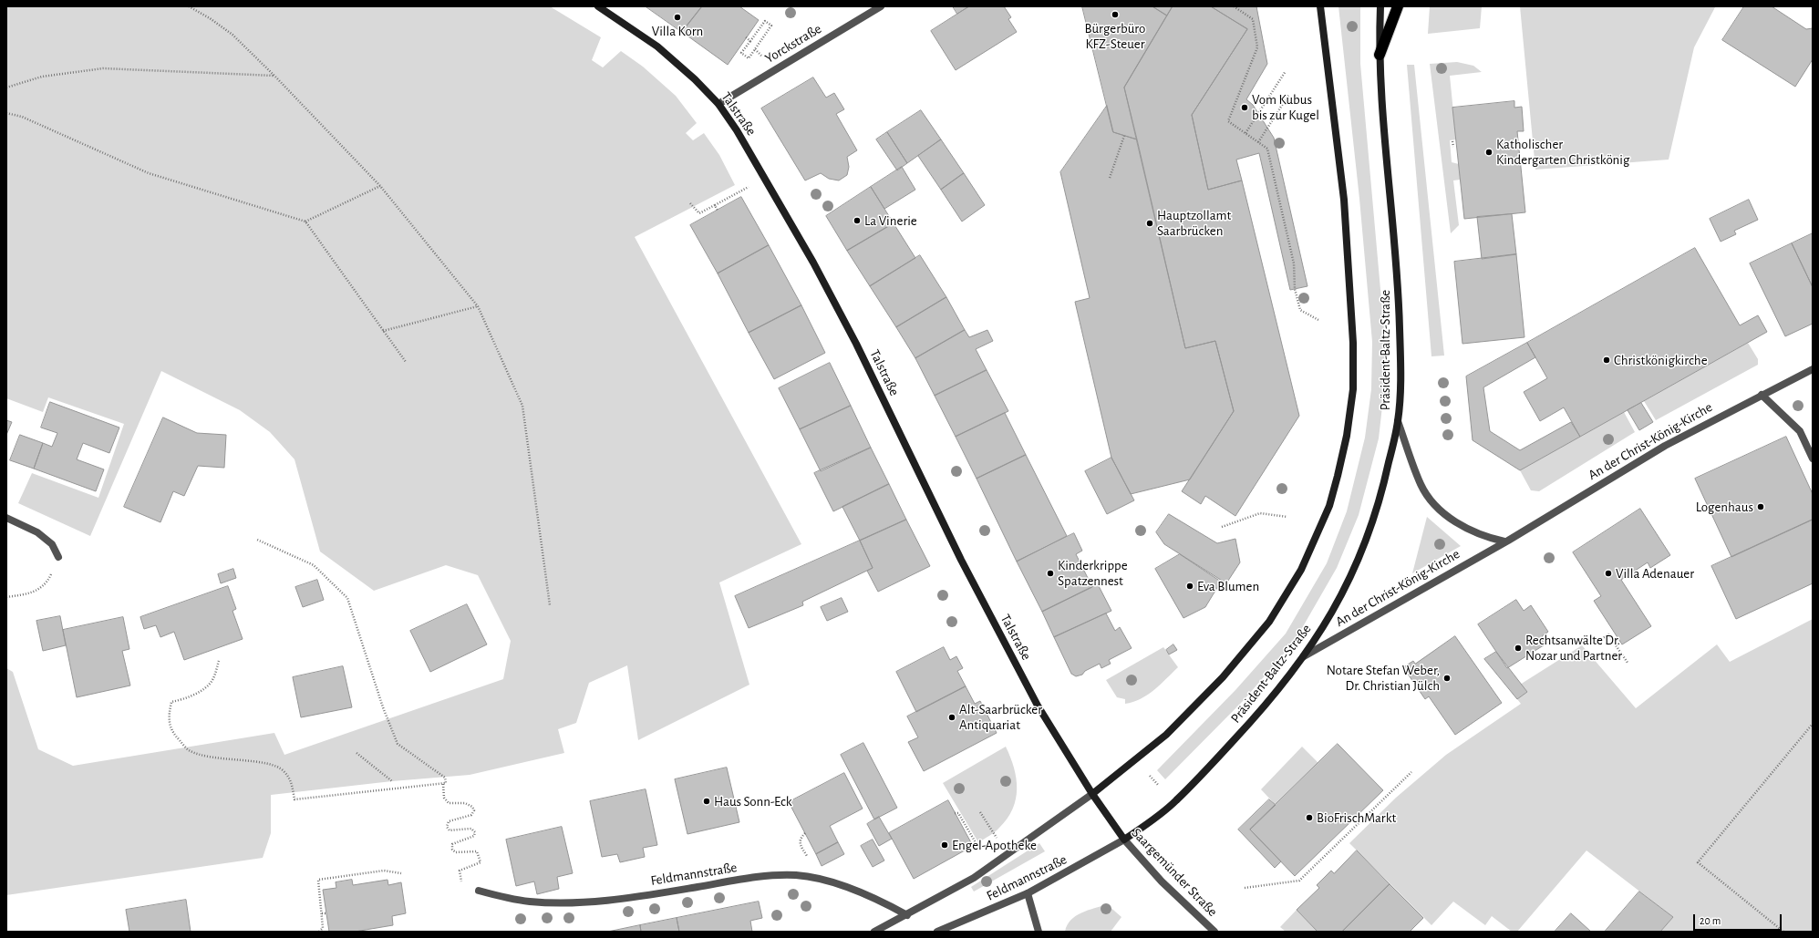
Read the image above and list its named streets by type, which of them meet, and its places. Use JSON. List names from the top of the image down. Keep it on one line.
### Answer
{"streets":{"main road":["Talstraße","Präsident-Baltz-Straße","Saargemünder Straße"],"street":["Yorckstraße","An der Christ-König-Kirche","Feldmannstraße"]},"crossings":[["Yorckstraße","Talstraße"],["Talstraße","Saargemünder Straße"],["Talstraße","Feldmannstraße"],["Präsident-Baltz-Straße","An der Christ-König-Kirche"],["Präsident-Baltz-Straße","Saargemünder Straße"],["Präsident-Baltz-Straße","Feldmannstraße"],["Saargemünder Straße","Feldmannstraße"]],"places":["Bürgerbüro KFZ-Steuer","Villa Korn","Vom Kubus bis zur Kugel","Katholischer Kindergarten Christkönig","La Vinerie","Hauptzollamt Saarbrücken","Christkönigkirche","Logenhaus","Kinderkrippe Spatzennest","Villa Adenauer","Eva Blumen","Rechtsanwälte Dr. Nozar und Partner","Notare Stefan Weber, Dr. Christian Jülch","Alt-Saarbrücker Antiquariat","Haus Sonn-Eck","BioFrischMarkt","Engel-Apotheke"],"scale_bar":"20 m"}
